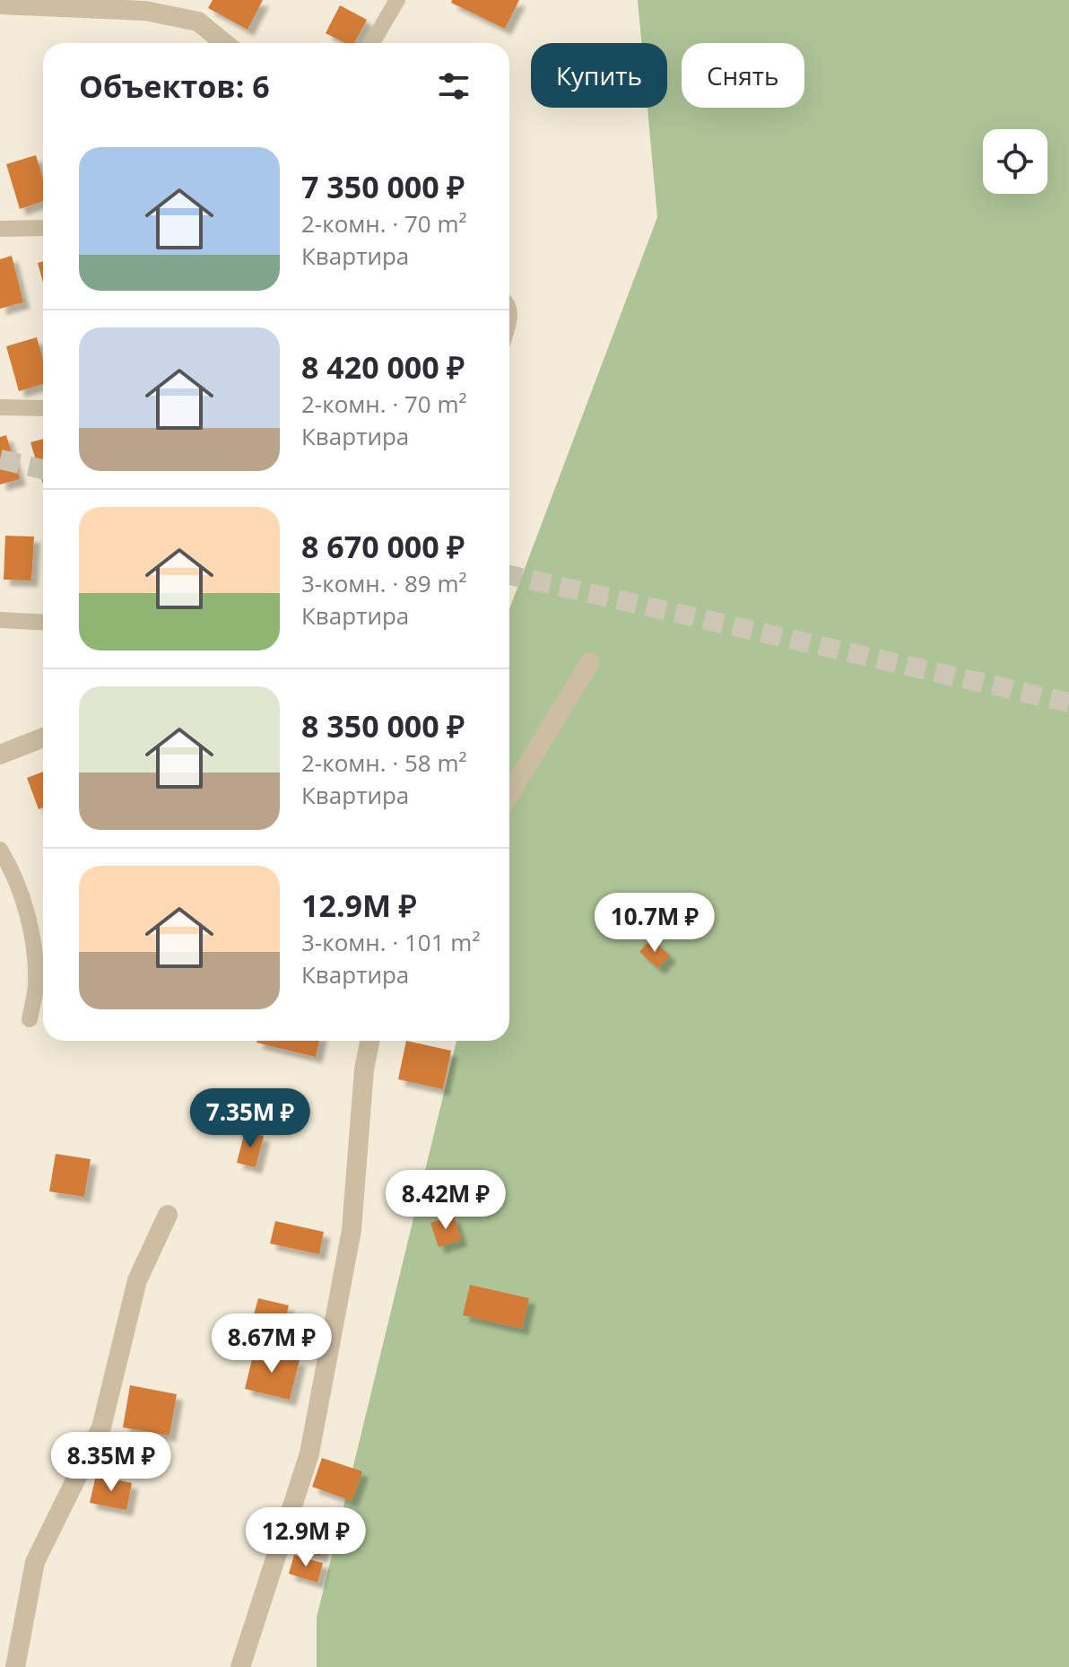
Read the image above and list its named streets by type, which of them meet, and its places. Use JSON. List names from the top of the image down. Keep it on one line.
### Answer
{"page":{"chip":["Купить","Снять"],"heading":"Объектов: 6","list":[{"name":"7 350 000 ₽","note":"2-комн. · 70 m² · Квартира"},{"name":"8 420 000 ₽","note":"2-комн. · 70 m² · Квартира"},{"name":"8 670 000 ₽","note":"3-комн. · 89 m² · Квартира"},{"name":"8 350 000 ₽","note":"2-комн. · 58 m² · Квартира"},{"name":"12.9M ₽","note":"3-комн. · 101 m² · Квартира"}],"price":["10.7M ₽","7.35M ₽","8.42M ₽","8.67M ₽","8.35M ₽","12.9M ₽"]}}
